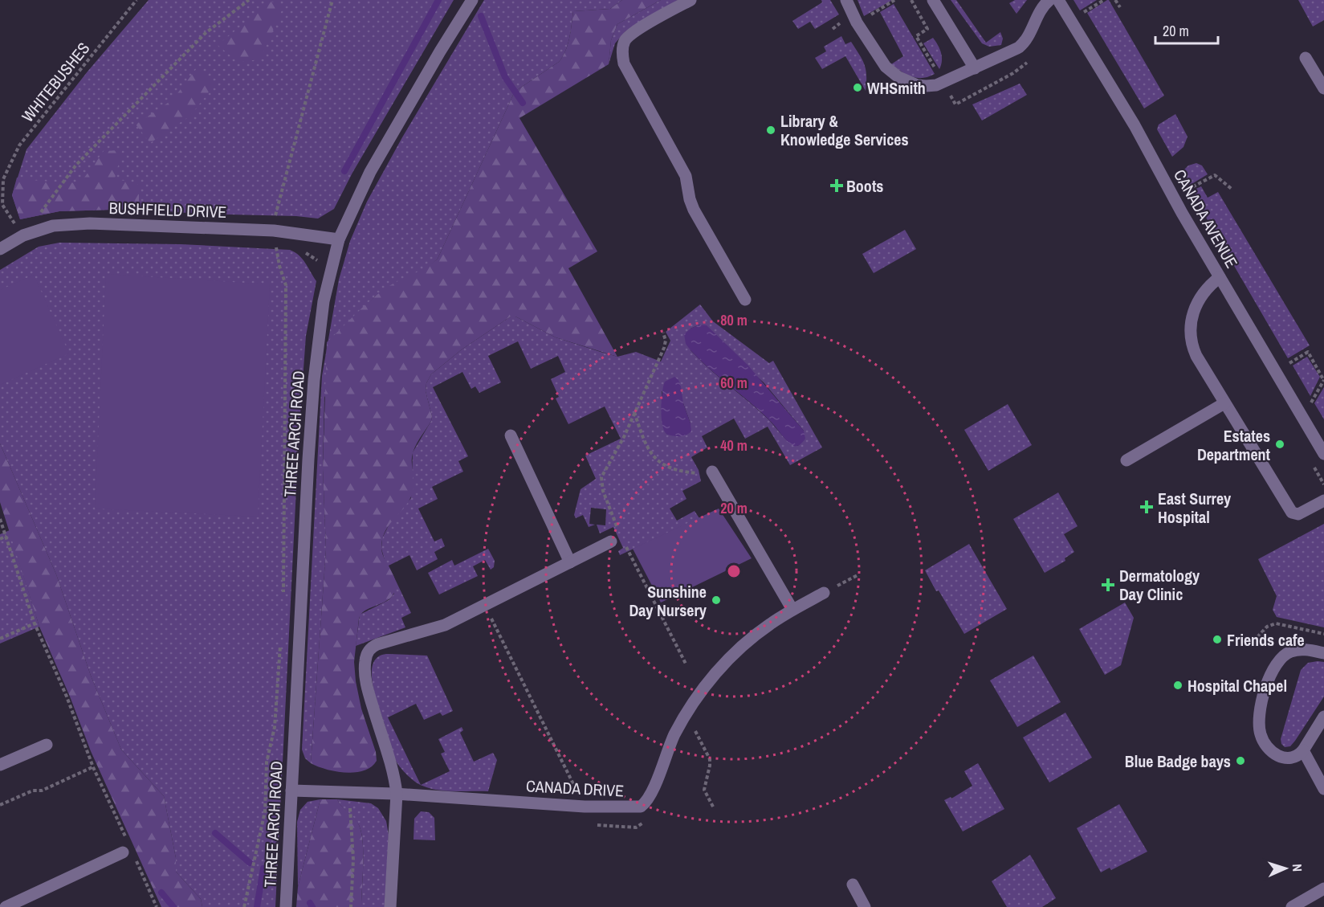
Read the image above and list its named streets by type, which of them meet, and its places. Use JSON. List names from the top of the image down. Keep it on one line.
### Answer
{"streets":{"street":["BUSHFIELD DRIVE","CANADA AVENUE","THREE ARCH ROAD","CANADA DRIVE"],"path":["WHITEBUSHES"]},"crossings":[["WHITEBUSHES","BUSHFIELD DRIVE"],["BUSHFIELD DRIVE","THREE ARCH ROAD"],["THREE ARCH ROAD","CANADA DRIVE"]],"places":{"other":["WHSmith","Library & Knowledge Services","Estates Department","Sunshine Day Nursery","Friends cafe","Hospital Chapel","Blue Badge bays"],"health":["Boots","East Surrey Hospital","Dermatology Day Clinic"]},"scale_bar":"20 m","north":"right","rings":["80 m","60 m","40 m","20 m"]}
